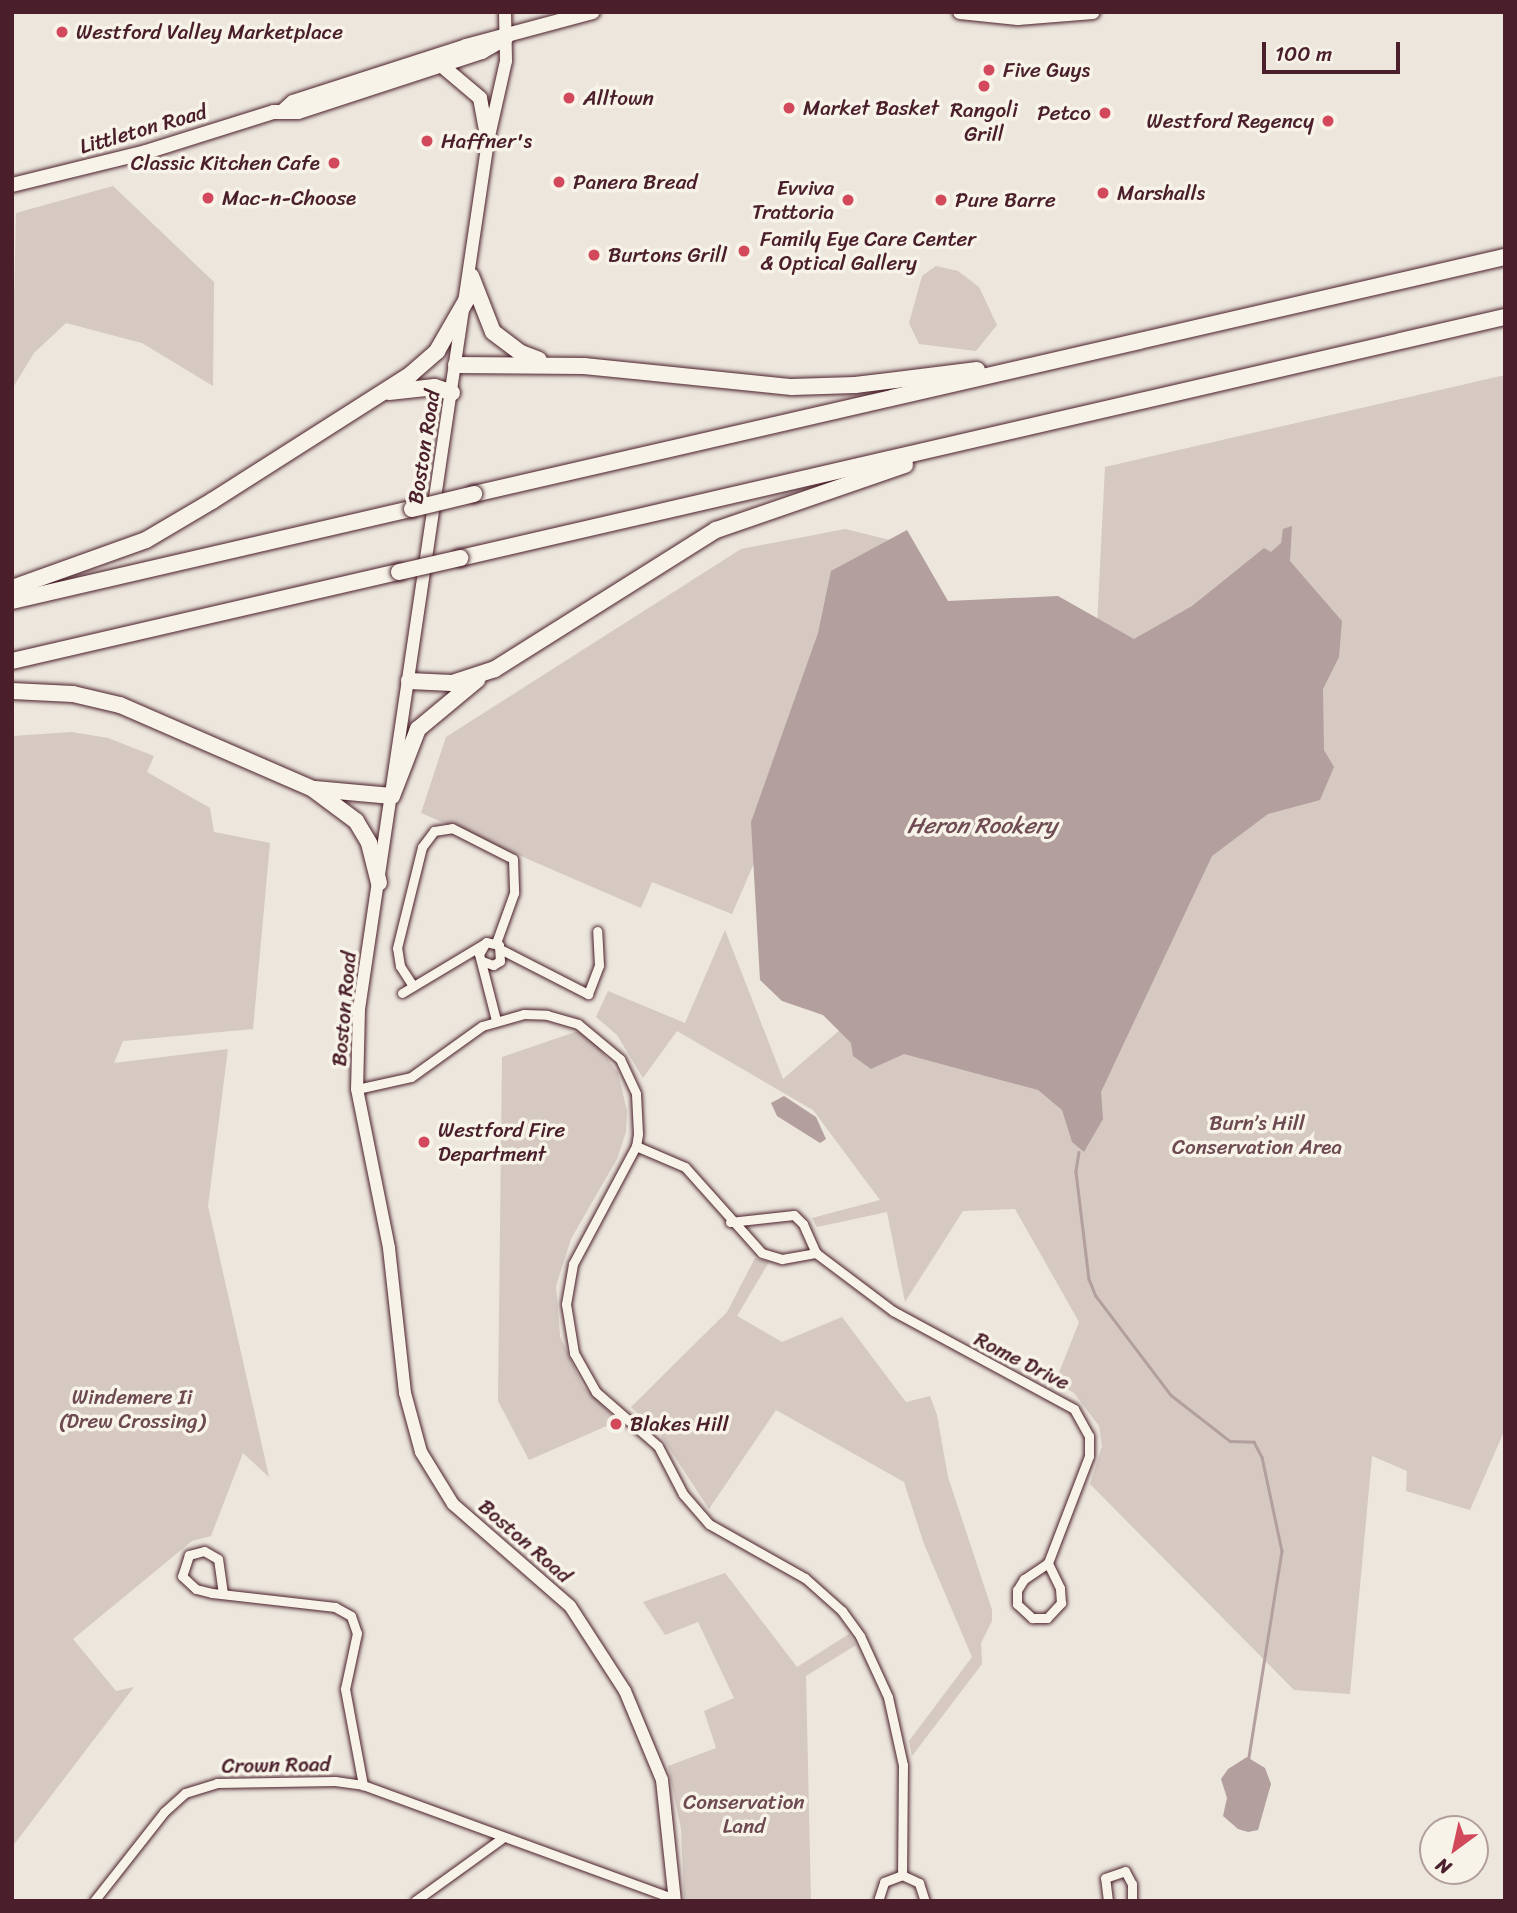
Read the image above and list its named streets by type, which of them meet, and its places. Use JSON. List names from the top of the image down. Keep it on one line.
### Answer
{"streets":{"main road":["Littleton Road","Boston Road"],"street":["Rome Drive","Crown Road"]},"crossings":[["Littleton Road","Boston Road"],["Boston Road","Crown Road"]],"water":["Heron Rookery"],"parks":["Burn’s Hill Conservation Area","Windemere Ii (Drew Crossing)","Conservation Land"],"places":["Westford Valley Marketplace","Five Guys","Rangoli Grill","Alltown","Market Basket","Petco","Westford Regency","Haffner's","Classic Kitchen Cafe","Panera Bread","Marshalls","Mac-n-Choose","Evviva Trattoria","Pure Barre","Family Eye Care Center & Optical Gallery","Burtons Grill","Westford Fire Department","Blakes Hill"],"scale_bar":"100 m","north":"bottom left"}
